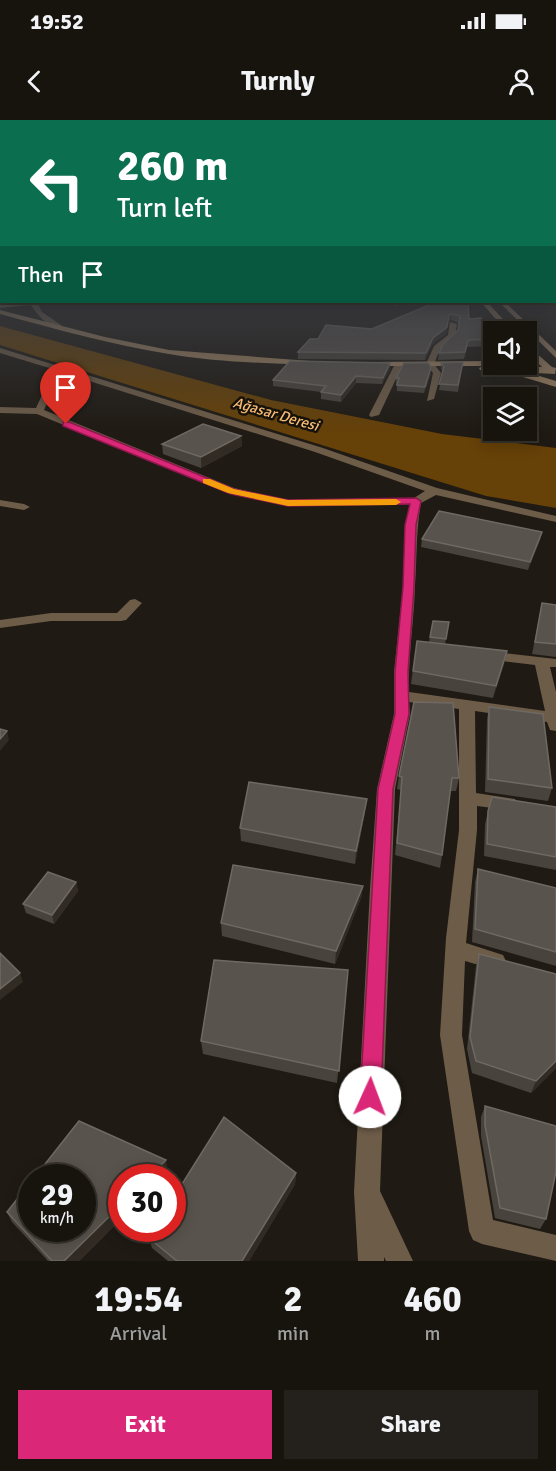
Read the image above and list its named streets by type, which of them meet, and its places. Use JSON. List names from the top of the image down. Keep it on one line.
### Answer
{"water":["Ağasar Deresi"],"page":{"status":"19:52","header":"Turnly","turn":["260 m","Turn left"],"then":"Then","speed":"29 km/h","limit":"30","eta":["19:54","Arrival","2","min","460","m"],"buttons":["Exit","Share"]}}
